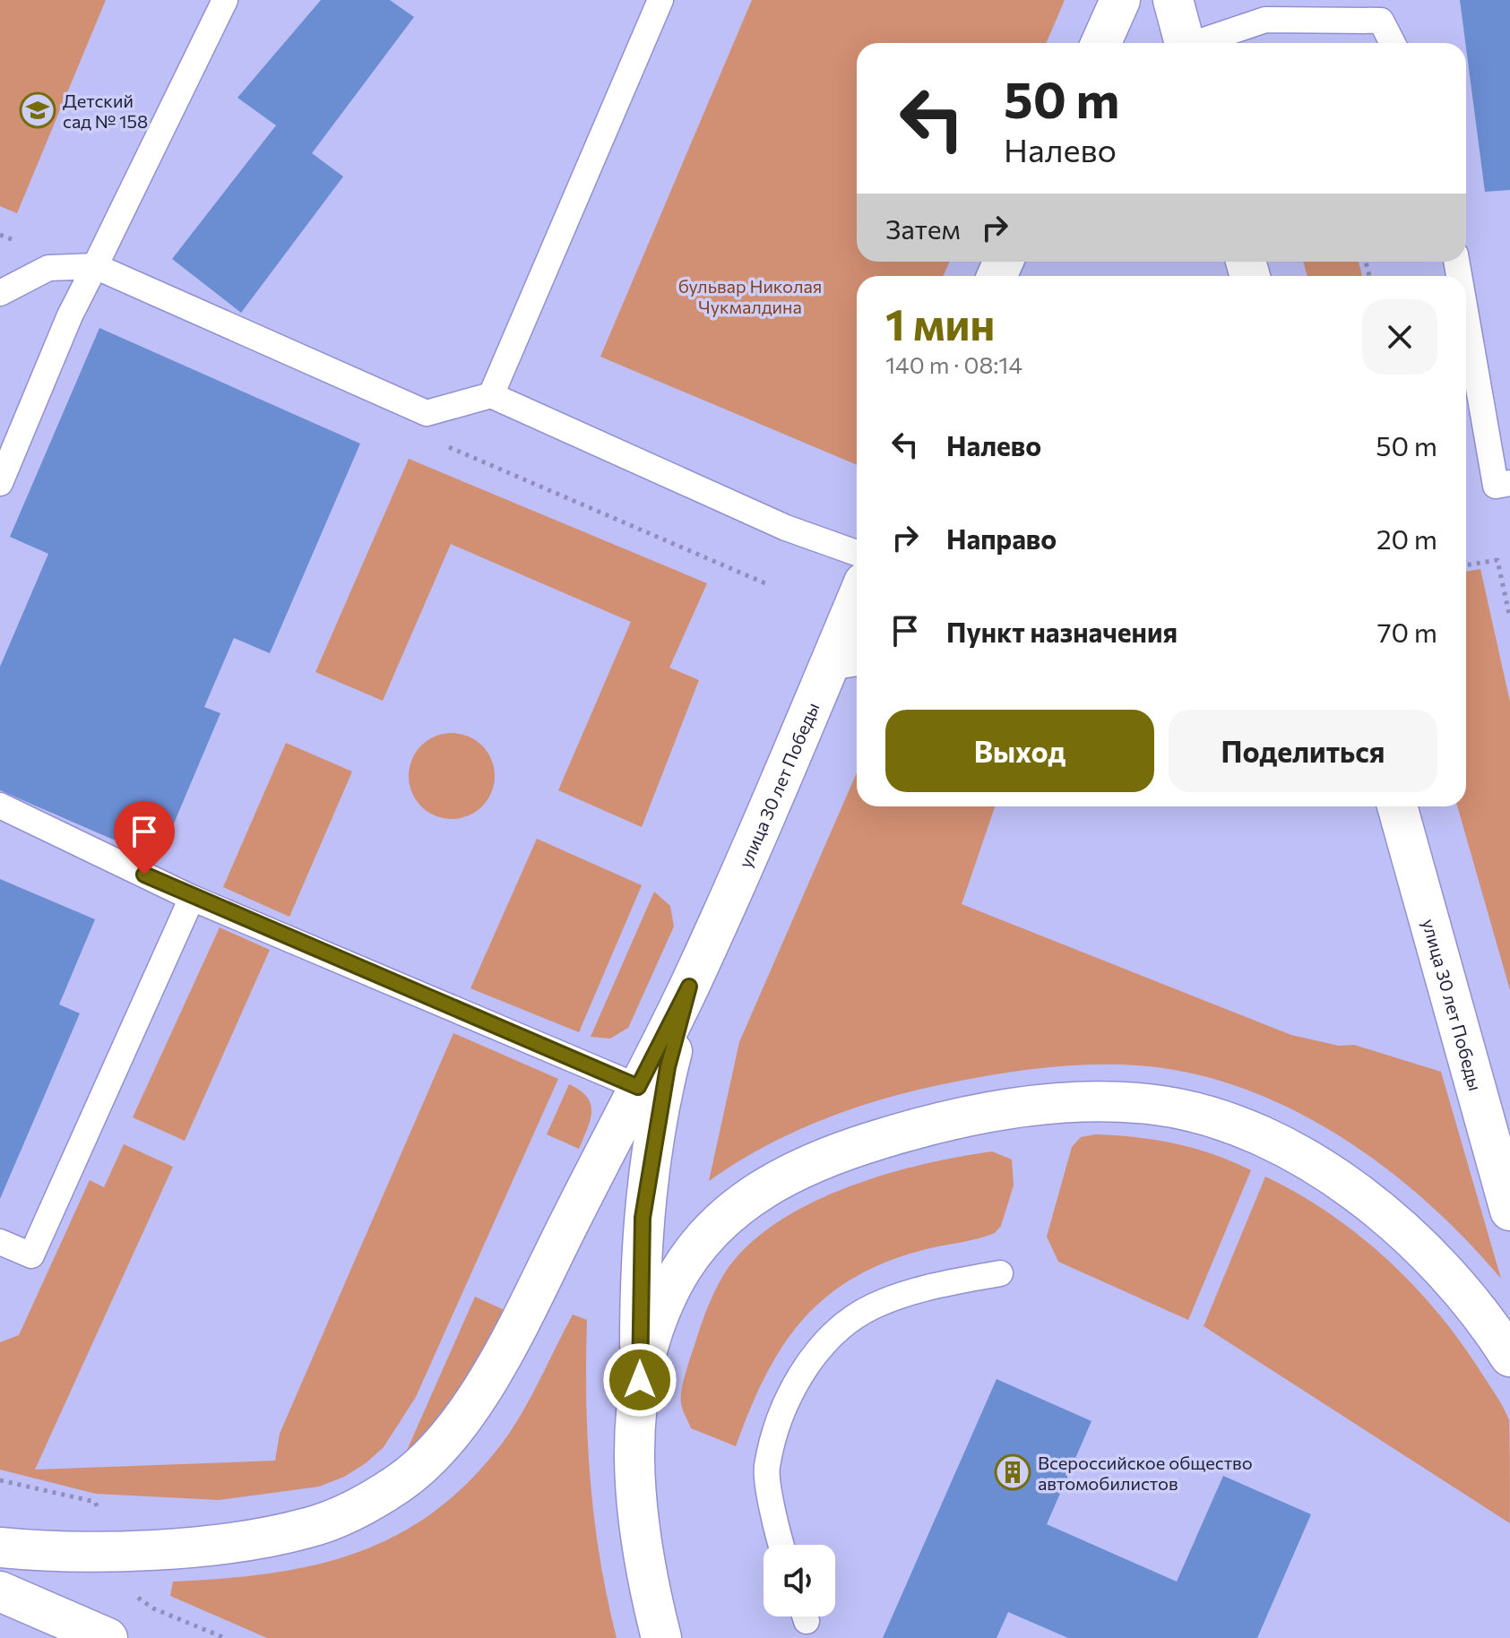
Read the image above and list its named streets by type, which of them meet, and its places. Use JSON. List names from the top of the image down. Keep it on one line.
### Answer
{"streets":{"street":["улица 30 лет Победы"]},"parks":["бульвар Николая Чукмалдина"],"places":{"school or university":["Детский сад № 158"],"building":["Всероссийское общество автомобилистов"]},"page":{"turn":["50 m","Налево"],"then":"Затем","heading":["1 мин","140 m · 08:14"],"list":[{"name":"Налево","value":"50 m"},{"name":"Направо","value":"20 m"},{"name":"Пункт назначения","value":"70 m"}],"buttons":["Выход","Поделиться"]}}
